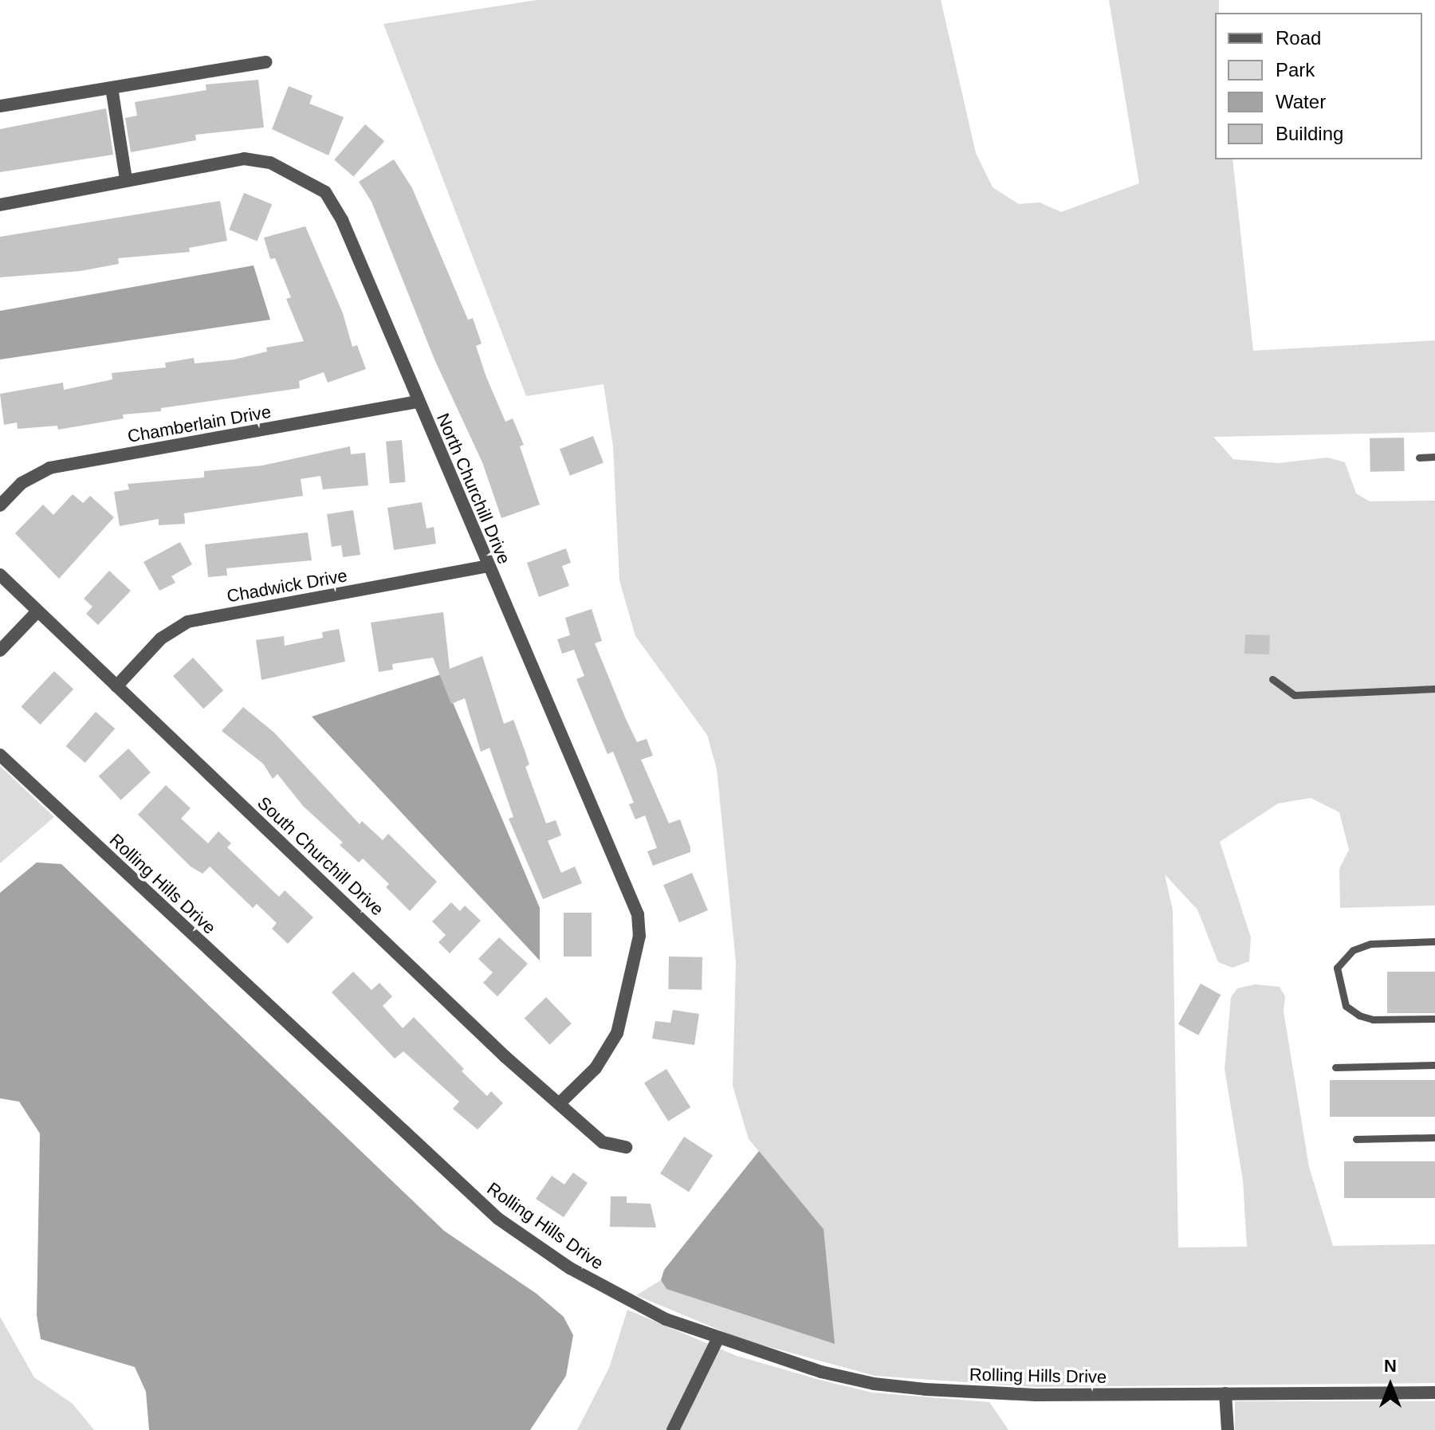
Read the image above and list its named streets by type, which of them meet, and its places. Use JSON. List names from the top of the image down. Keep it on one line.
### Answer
{"streets":{"street":["Chamberlain Drive","North Churchill Drive","Chadwick Drive","South Churchill Drive","Rolling Hills Drive"]},"crossings":[["Chamberlain Drive","North Churchill Drive"],["North Churchill Drive","Chadwick Drive"],["North Churchill Drive","South Churchill Drive"],["Chadwick Drive","South Churchill Drive"]],"legend":["Road","Park","Water","Building"],"north":"top"}
